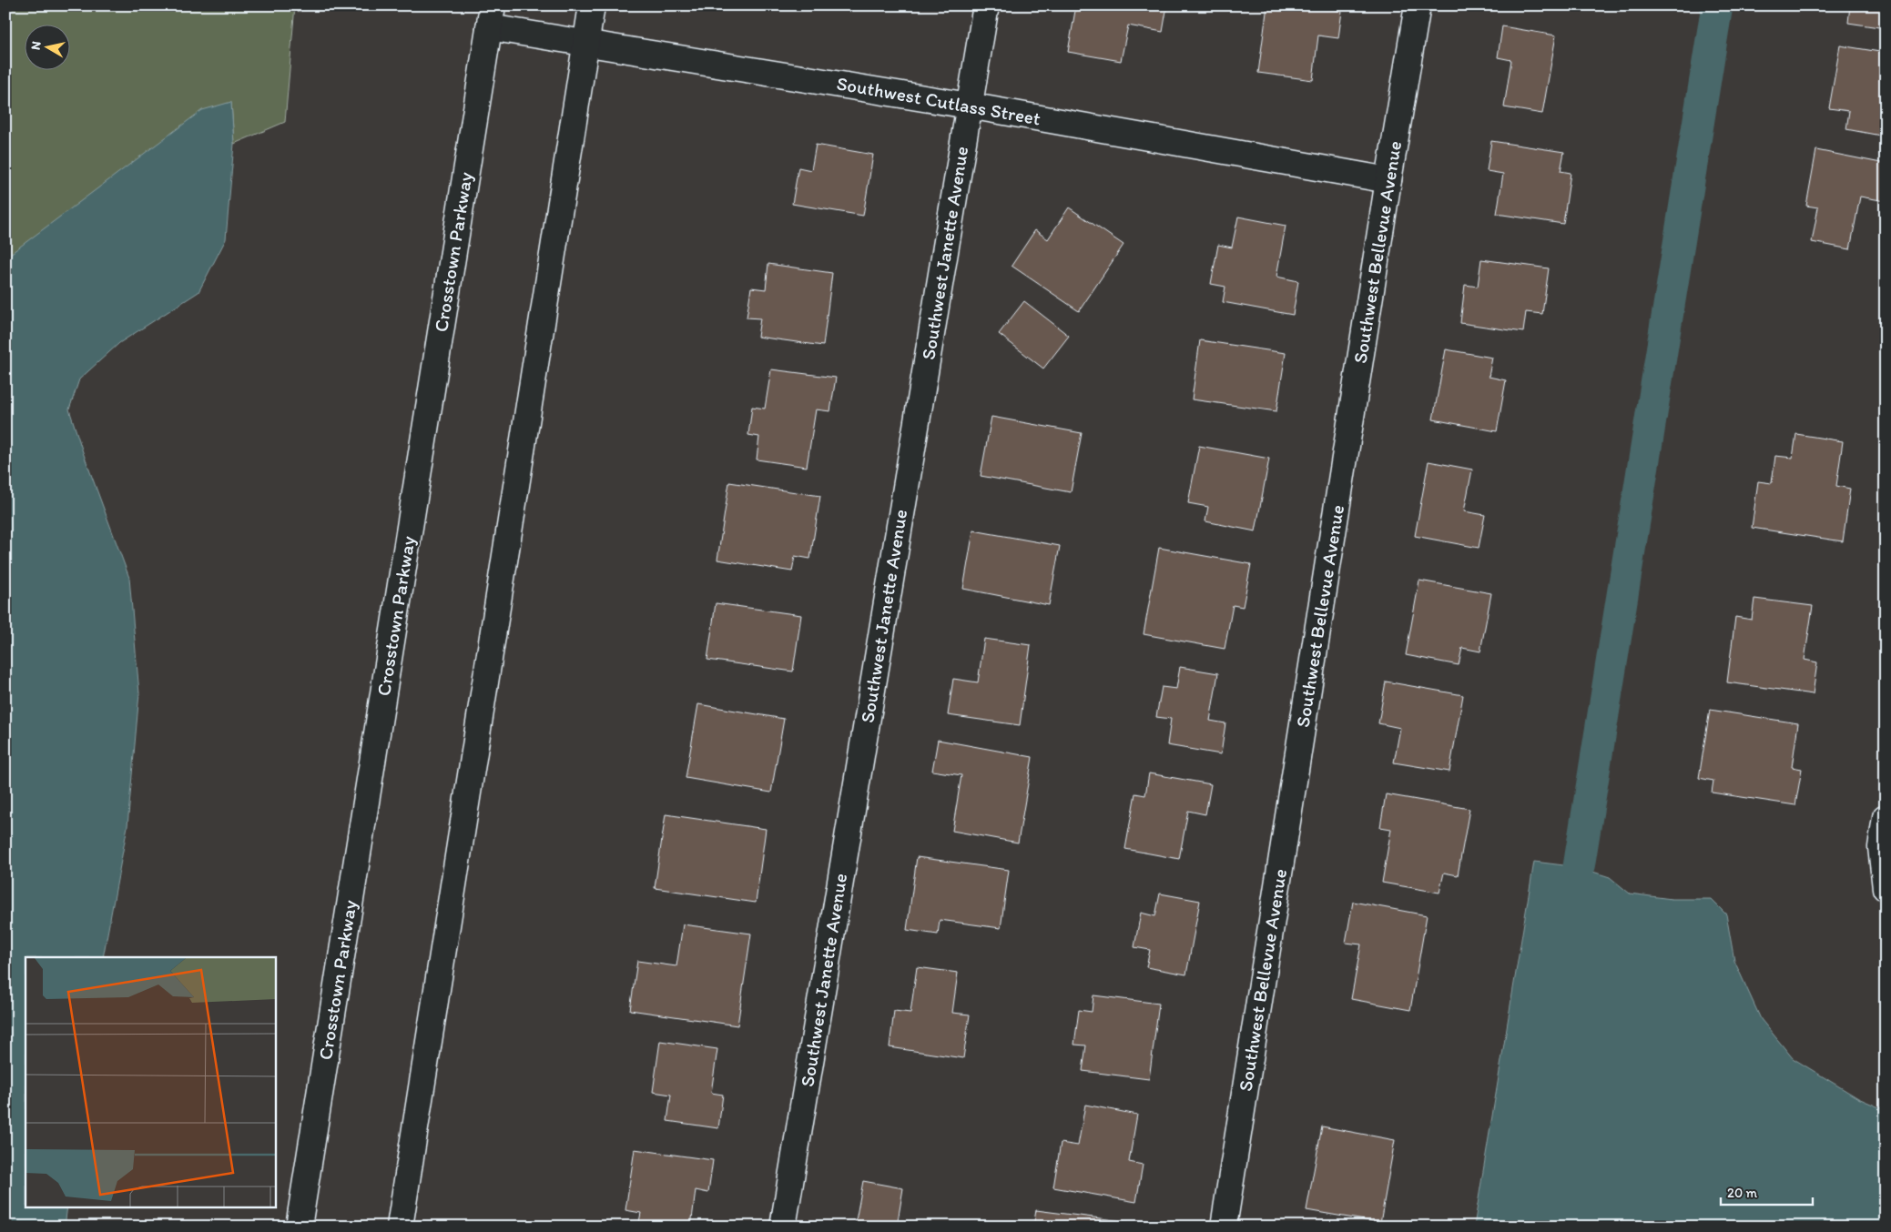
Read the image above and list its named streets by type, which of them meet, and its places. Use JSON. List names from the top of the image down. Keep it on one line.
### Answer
{"streets":{"street":["Southwest Cutlass Street","Crosstown Parkway","Southwest Bellevue Avenue","Southwest Janette Avenue"]},"crossings":[["Southwest Cutlass Street","Crosstown Parkway"],["Southwest Cutlass Street","Southwest Bellevue Avenue"],["Southwest Cutlass Street","Southwest Janette Avenue"]],"scale_bar":"20 m","north":"left"}
